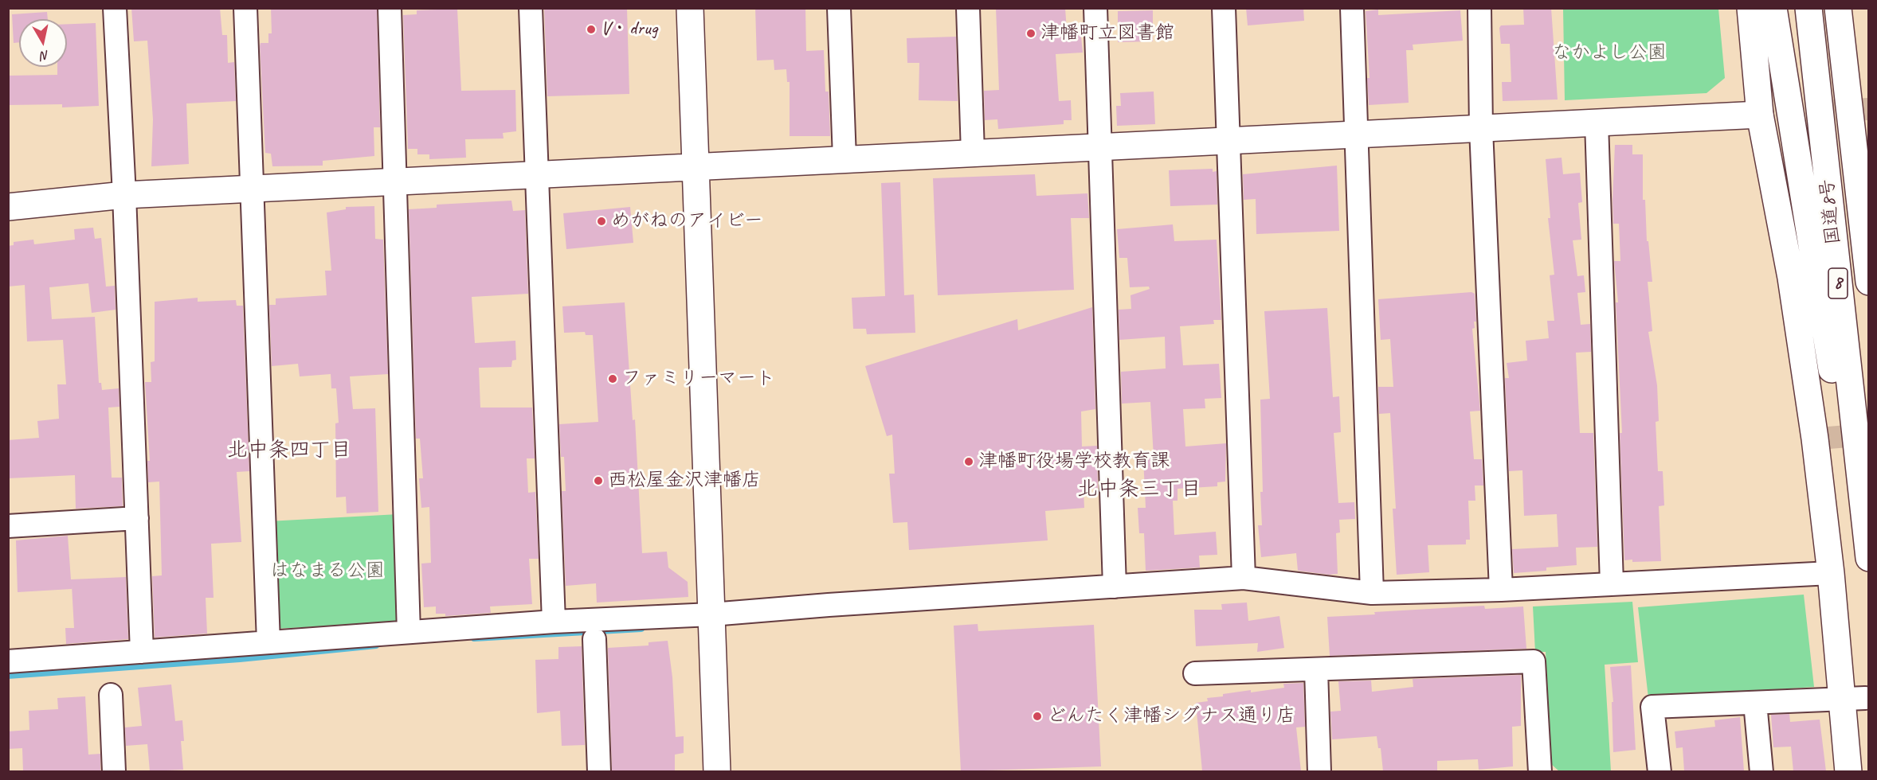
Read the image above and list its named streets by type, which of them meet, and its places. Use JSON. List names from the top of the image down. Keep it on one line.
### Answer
{"streets":{"main road":["国道8号","8"]},"crossings":[["国道8号","8"]],"districts":["北中条四丁目","北中条三丁目"],"parks":["なかよし公園","はなまる公園"],"places":["V・drug","津幡町立図書館","めがねのアイビー","ファミリーマート","津幡町役場学校教育課","西松屋金沢津幡店","どんたく津幡シグナス通り店"],"north":"bottom"}
